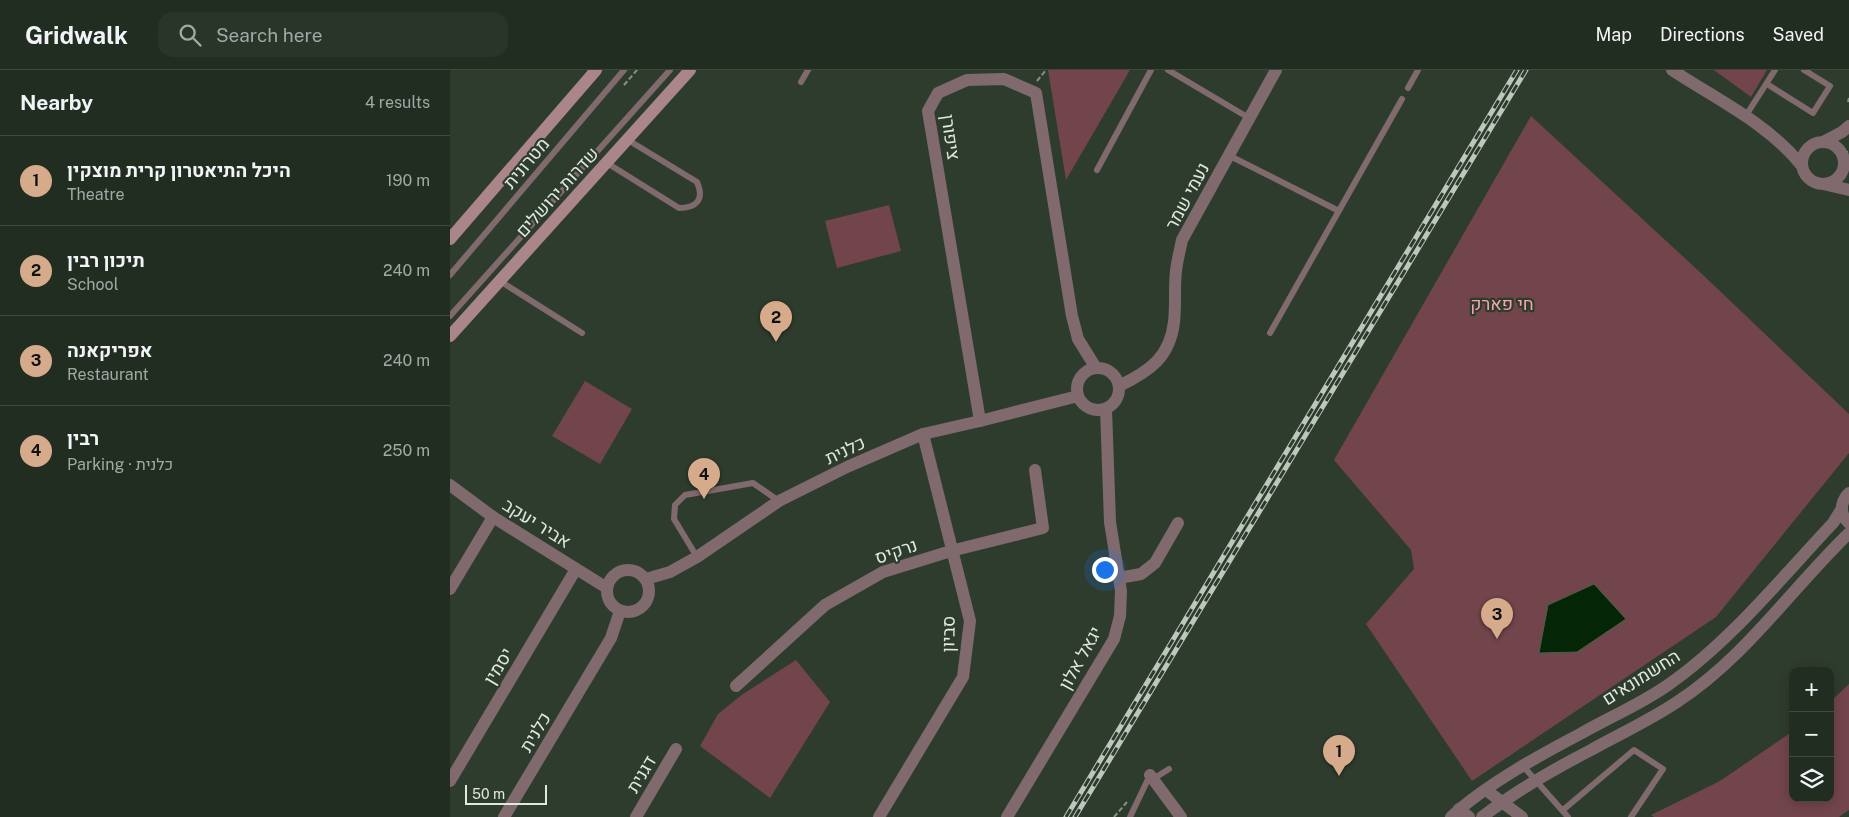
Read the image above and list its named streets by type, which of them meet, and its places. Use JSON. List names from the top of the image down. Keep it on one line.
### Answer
{"streets":{"main road":["שדרות ירושלים"],"street":["ציפורן","נעמי שמר","כלנית","אביר יעקב","נרקיס","סביון","יגאל אלון","יסמין","החשמונאים","דגנית"],"lane":["מטרונית"]},"crossings":[["ציפורן","נעמי שמר"],["ציפורן","כלנית"],["ציפורן","יגאל אלון"],["נעמי שמר","כלנית"],["נעמי שמר","יגאל אלון"],["כלנית","אביר יעקב"],["כלנית","סביון"],["כלנית","יגאל אלון"],["אביר יעקב","יסמין"],["נרקיס","סביון"]],"parks":["חי פארק"],"scale_bar":"50 m","page":{"header":"Gridwalk","search":"Search here","nav":["Map","Directions","Saved"],"heading":["Nearby","4 results"],"list":[{"mark":"1","name":"היכל התיאטרון קרית מוצקין","note":"Theatre","value":"190 m"},{"mark":"2","name":"תיכון רבין","note":"School","value":"240 m"},{"mark":"3","name":"אפריקאנה","note":"Restaurant","value":"240 m"},{"mark":"4","name":"רבין","note":"Parking · כלנית","value":"250 m"}],"pins":["2","4","3","1"],"map_buttons":["+","−"],"scale":"50 m"}}
